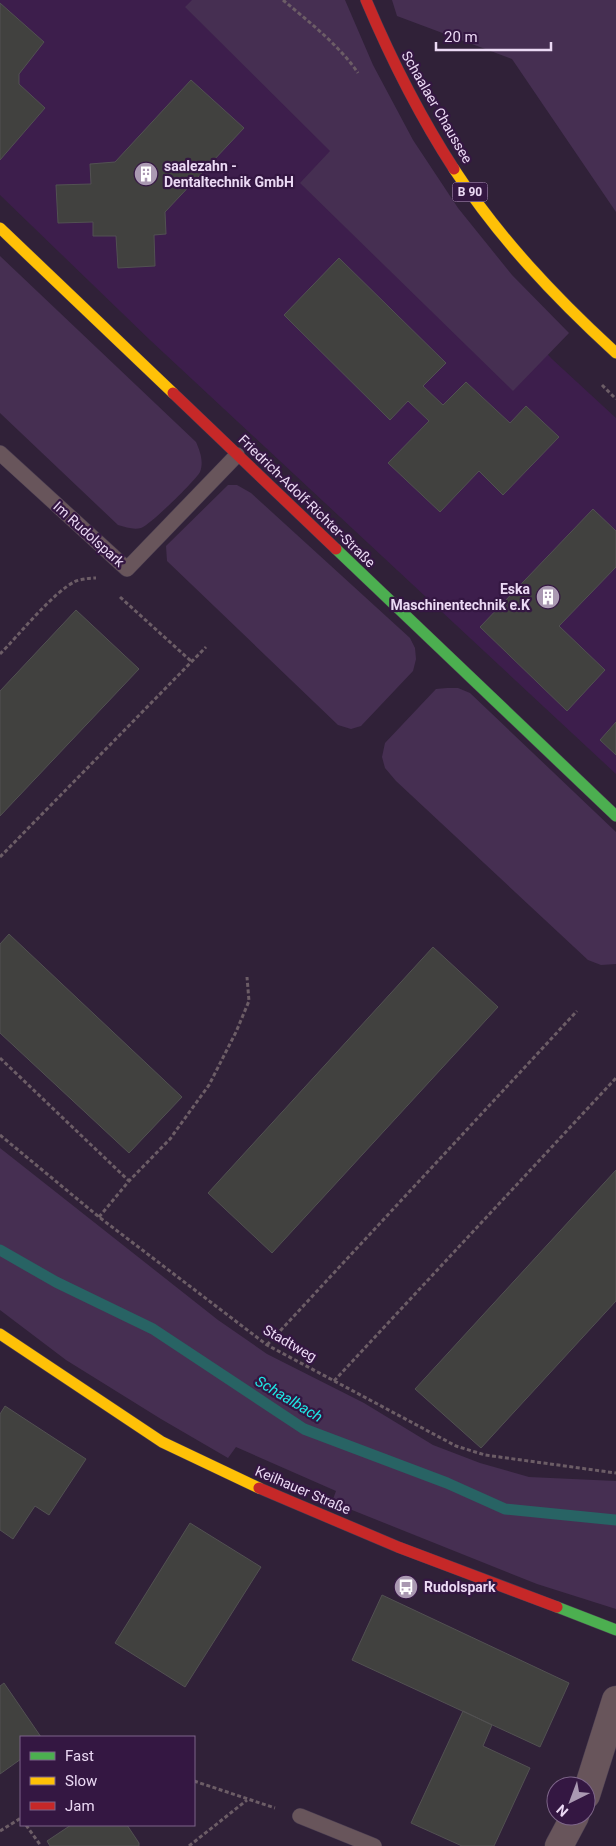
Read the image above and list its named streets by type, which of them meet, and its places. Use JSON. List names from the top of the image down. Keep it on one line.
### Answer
{"streets":{"street":["Schaalaer Chaussee","B 90","Friedrich-Adolf-Richter-Straße","Keilhauer Straße"],"lane":["Im Rudolspark"],"path":["Stadtweg"]},"crossings":[["Friedrich-Adolf-Richter-Straße","Im Rudolspark"]],"water":["Schaalbach"],"places":{"building":["saalezahn - Dentaltechnik GmbH","Eska Maschinentechnik e.K"],"bus stop":["Rudolspark"]},"legend":["Fast","Slow","Jam"],"scale_bar":"20 m","north":"bottom left"}
